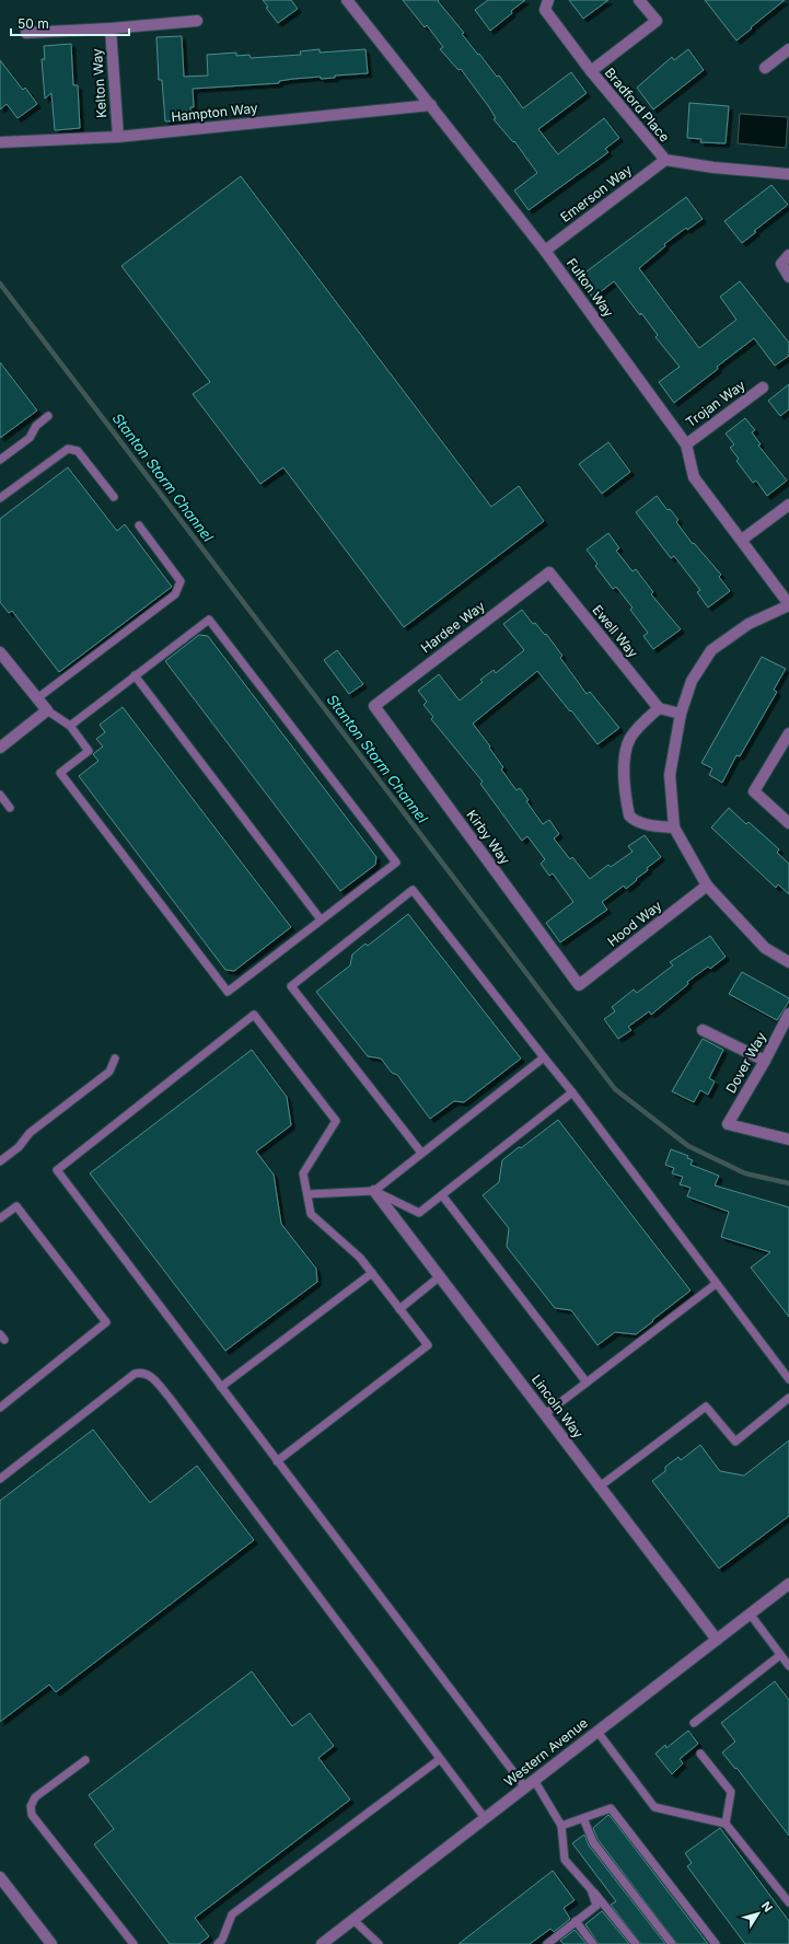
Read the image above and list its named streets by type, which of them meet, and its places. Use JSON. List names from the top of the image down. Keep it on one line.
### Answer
{"streets":{"street":["Kelton Way","Bradford Place","Hampton Way","Emerson Way","Fulton Way","Trojan Way","Hardee Way","Ewell Way","Kirby Way","Hood Way","Dover Way","Lincoln Way","Western Avenue"]},"crossings":[["Kelton Way","Hampton Way"],["Bradford Place","Emerson Way"],["Hampton Way","Fulton Way"],["Emerson Way","Fulton Way"],["Fulton Way","Trojan Way"],["Hardee Way","Ewell Way"],["Hardee Way","Kirby Way"],["Kirby Way","Hood Way"],["Lincoln Way","Western Avenue"]],"water":["Stanton Storm Channel"],"scale_bar":"50 m","north":"top right"}
